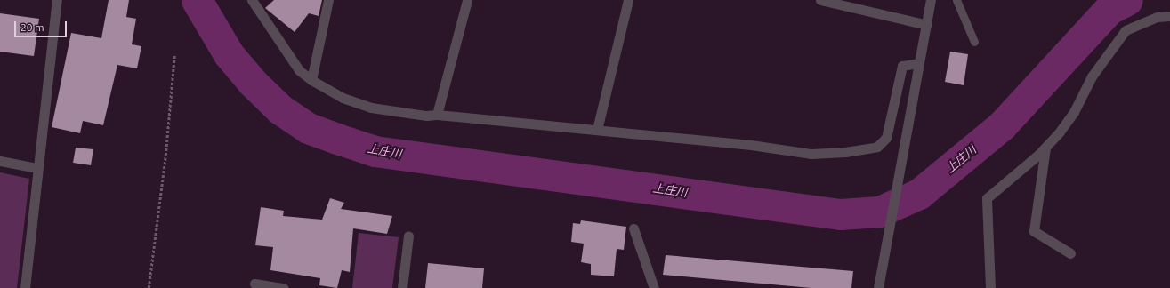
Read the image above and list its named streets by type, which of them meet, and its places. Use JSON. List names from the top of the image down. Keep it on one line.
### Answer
{"water":["上庄川"],"scale_bar":"20 m"}
